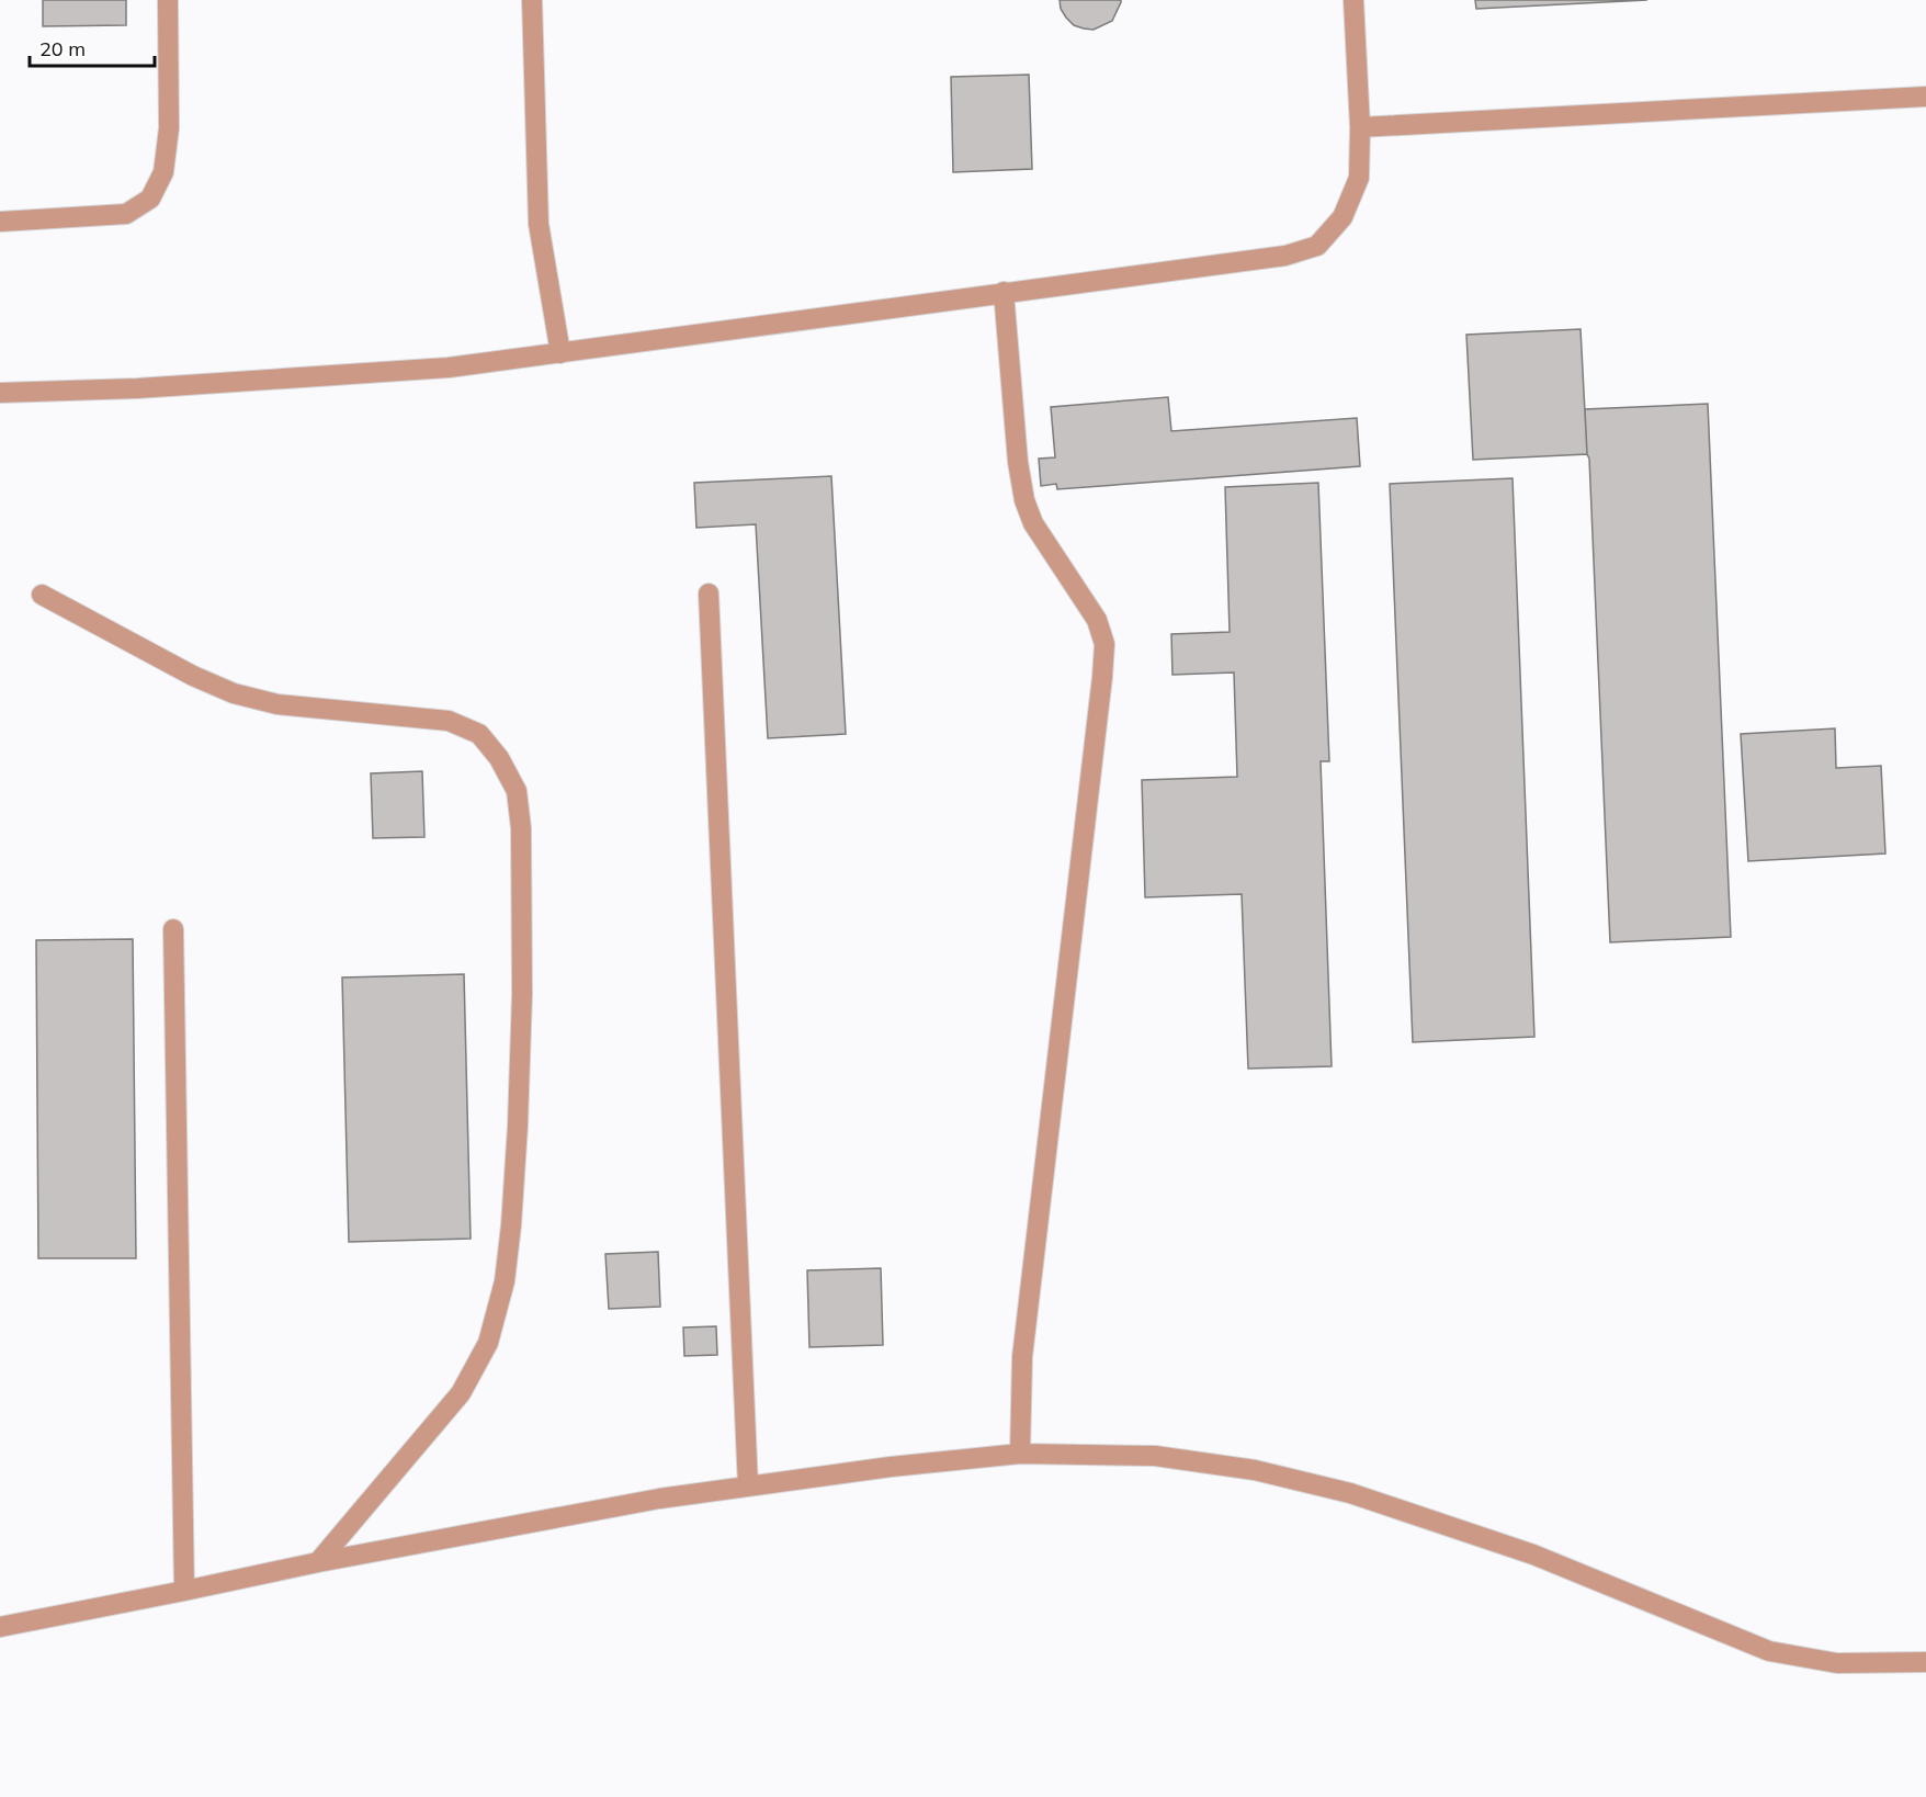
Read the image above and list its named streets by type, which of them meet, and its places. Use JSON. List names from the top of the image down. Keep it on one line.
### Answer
{"scale_bar":"20 m"}
